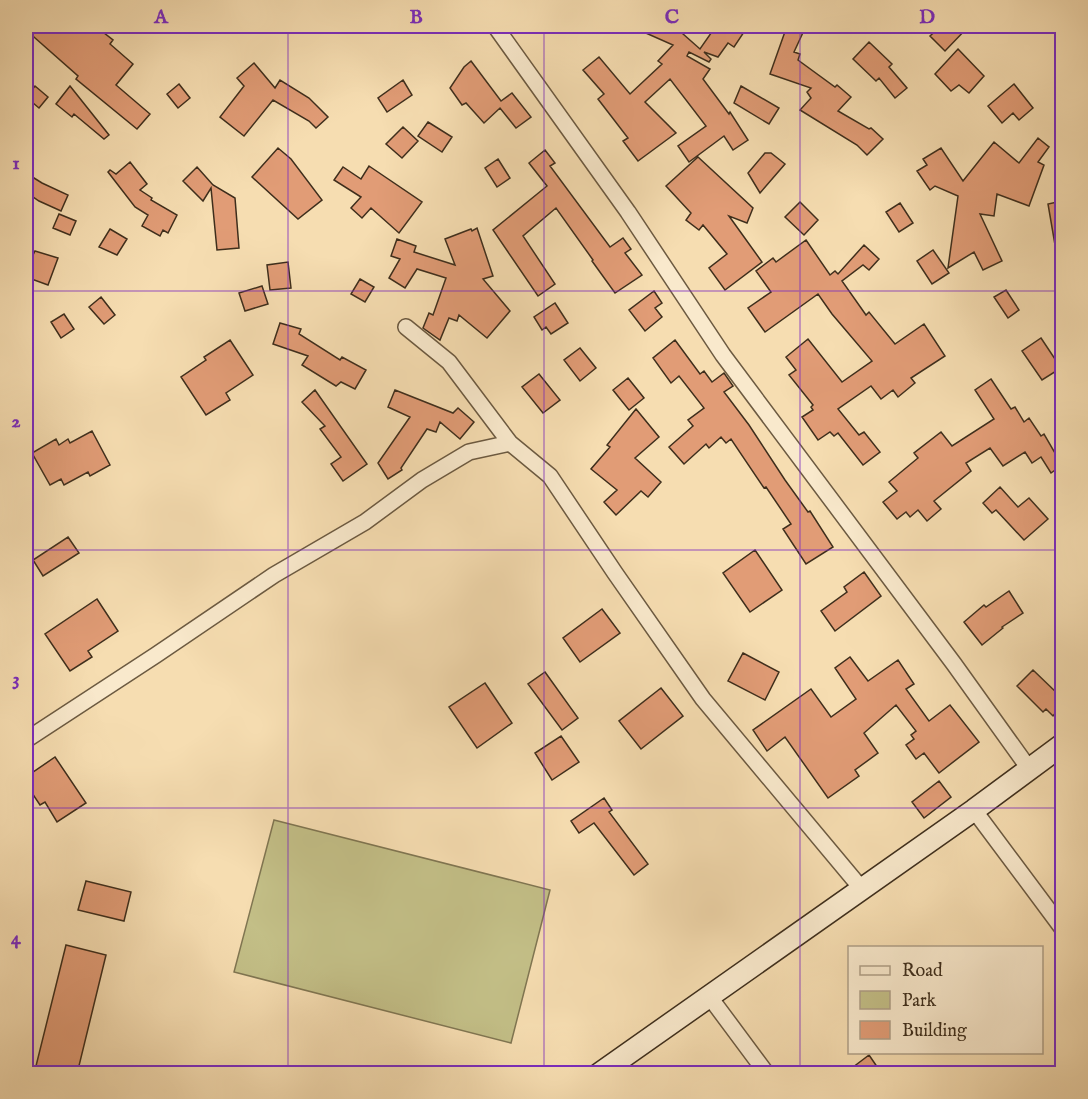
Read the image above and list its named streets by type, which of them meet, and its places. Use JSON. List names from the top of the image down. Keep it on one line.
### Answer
{"legend":["Road","Park","Building"],"grid":{"columns":["A","B","C","D"],"rows":["1","2","3","4"]}}
